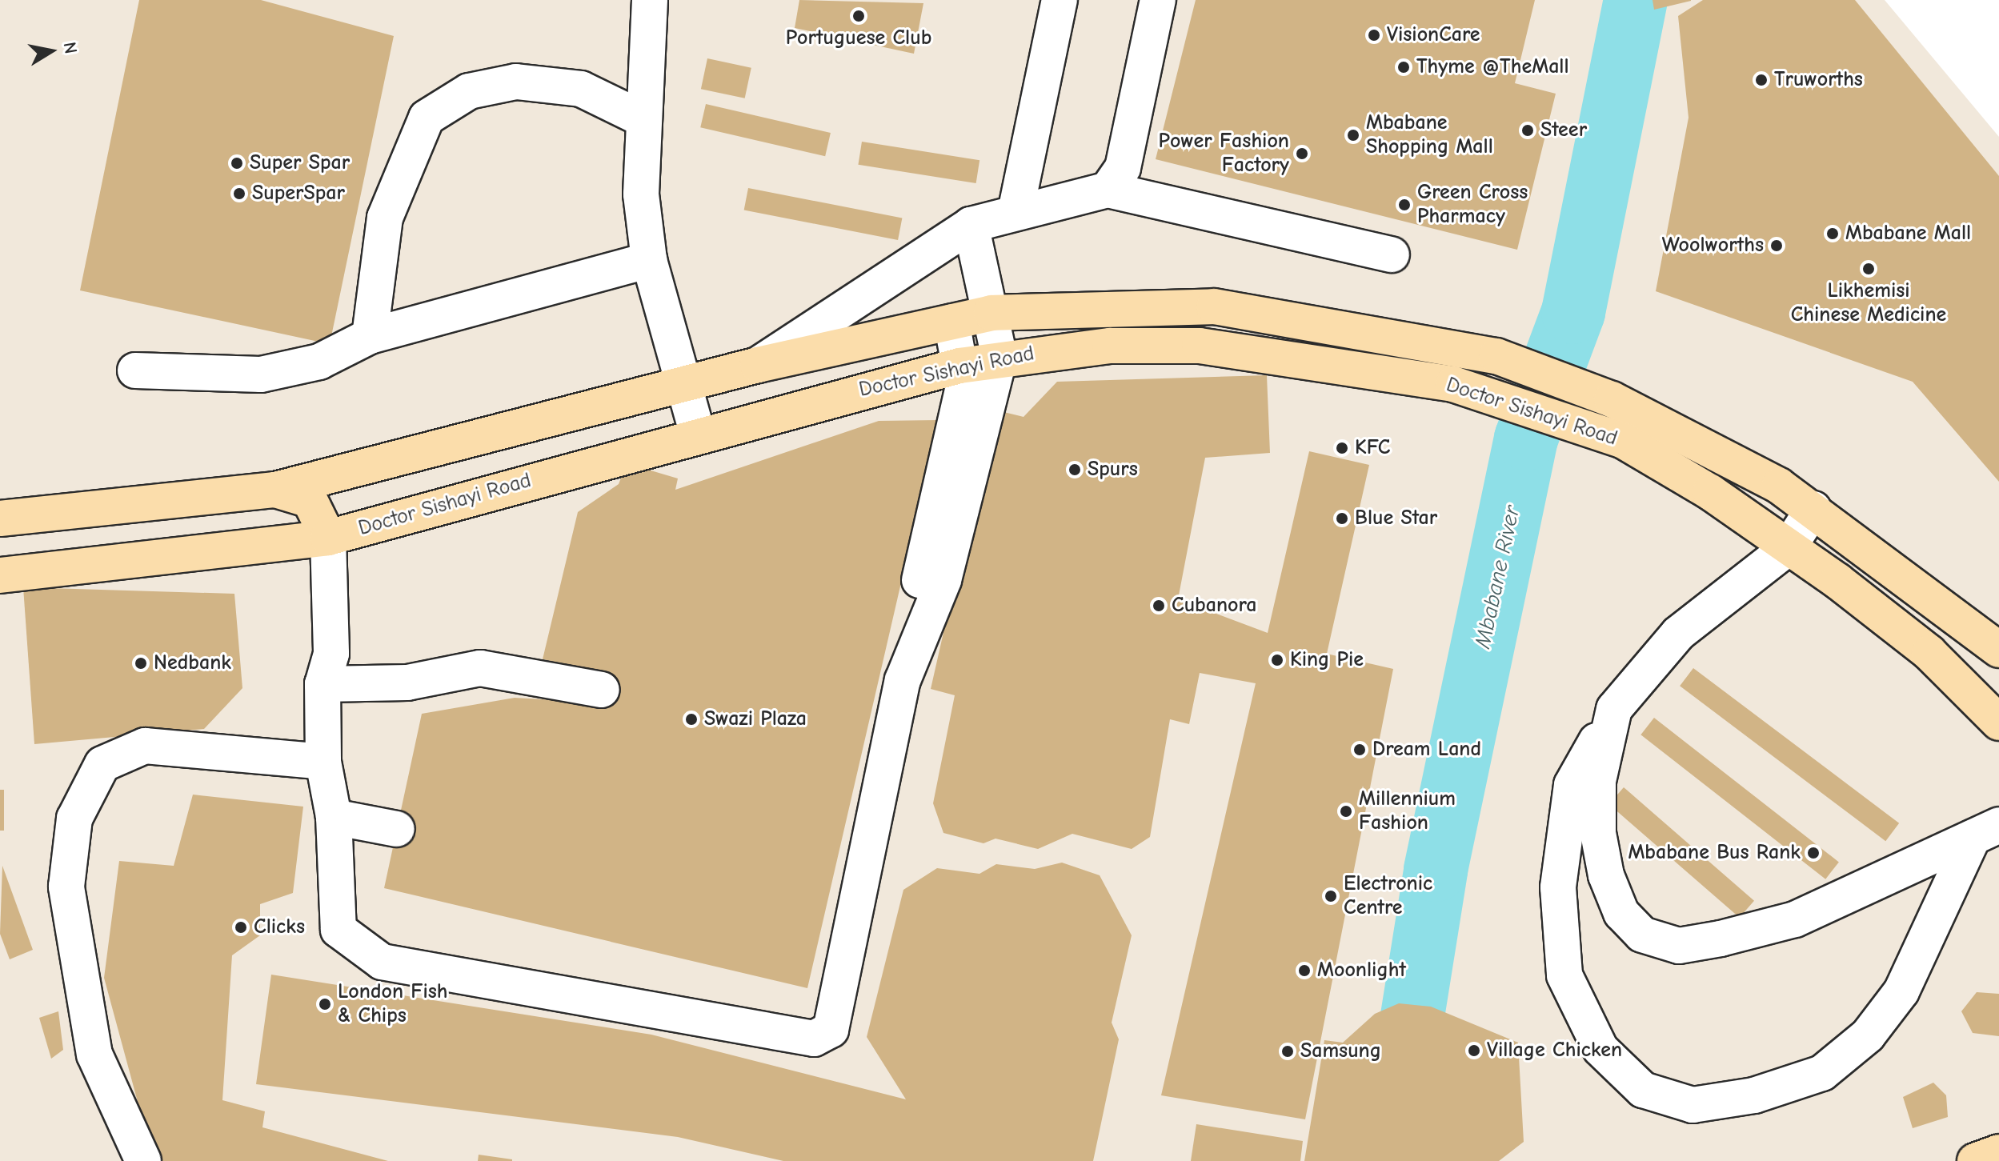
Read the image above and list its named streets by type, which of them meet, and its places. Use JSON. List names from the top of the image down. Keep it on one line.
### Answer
{"streets":{"main road":["Doctor Sishayi Road"]},"water":["Mbabane River"],"places":["Portuguese Club","VisionCare","Thyme @TheMall","Truworths","Steer","Mbabane Shopping Mall","Power Fashion Factory","Super Spar","SuperSpar","Green Cross Pharmacy","Mbabane Mall","Woolworths","Likhemisi Chinese Medicine","KFC","Spurs","Blue Star","Cubanora","King Pie","Nedbank","Swazi Plaza","Dream Land","Millennium Fashion","Mbabane Bus Rank","Electronic Centre","Clicks","Moonlight","London Fish & Chips","Village Chicken","Samsung"],"north":"right"}
